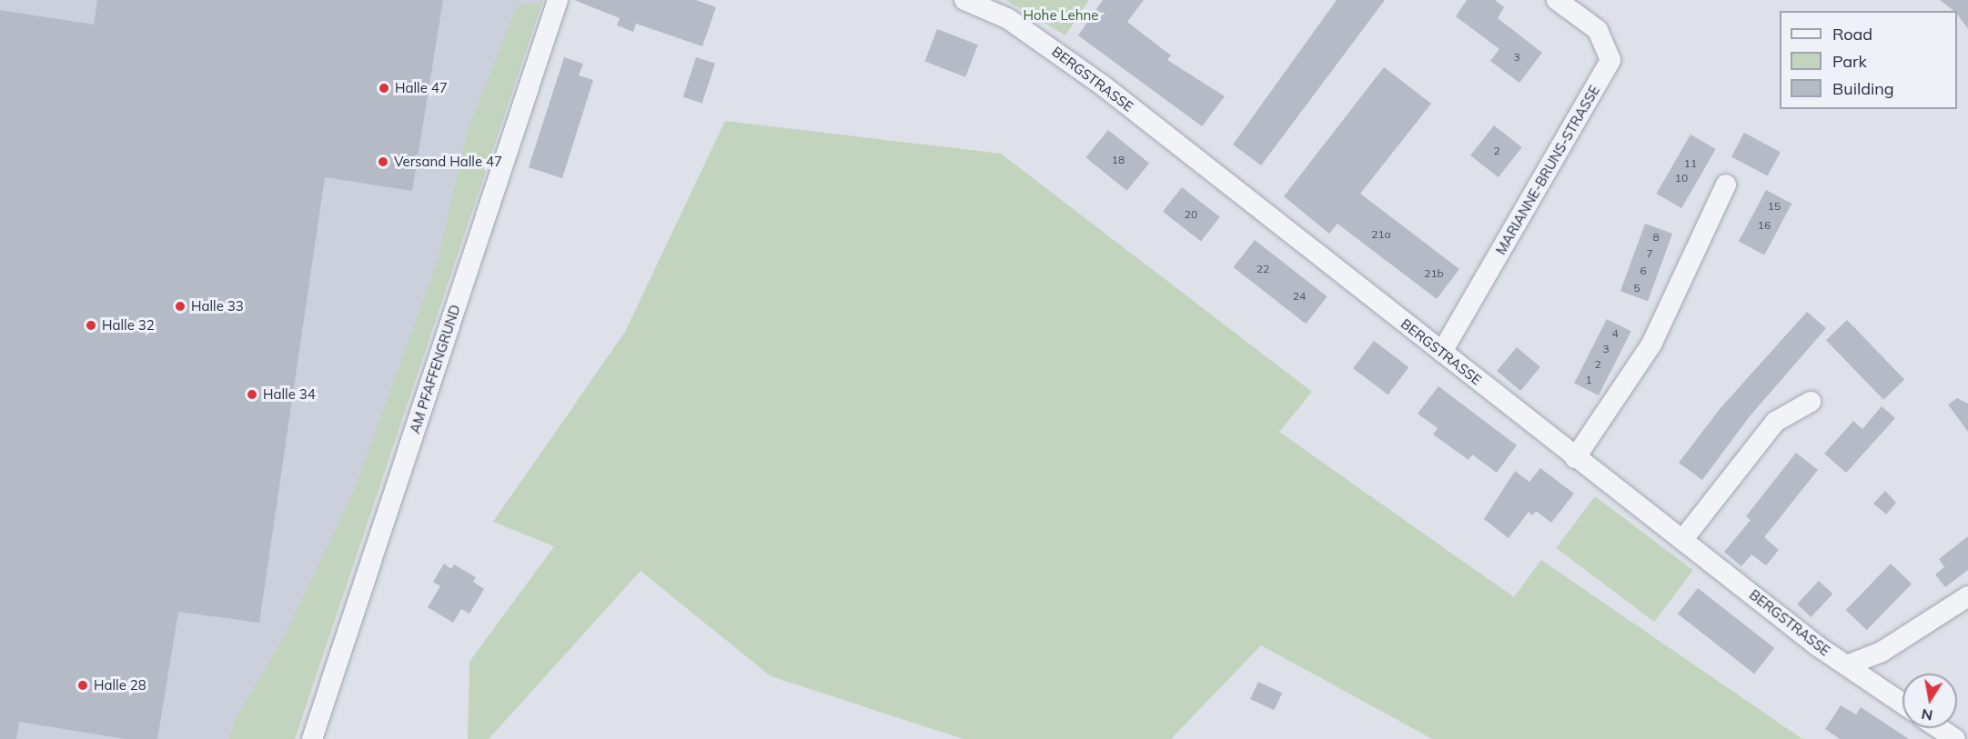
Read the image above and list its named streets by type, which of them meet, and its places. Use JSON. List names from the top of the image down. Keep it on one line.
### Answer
{"streets":{"street":["BERGSTRASSE","MARIANNE-BRUNS-STRASSE","AM PFAFFENGRUND"]},"crossings":[["BERGSTRASSE","MARIANNE-BRUNS-STRASSE"]],"parks":["Hohe Lehne"],"places":["Halle 47","Versand Halle 47","Halle 33","Halle 32","Halle 34","Halle 28"],"house_numbers":["3","2","18","11","10","15","20","16","21a","8","7","22","6","21b","5","24","4","3","2","1"],"legend":["Road","Park","Building"],"north":"bottom"}
